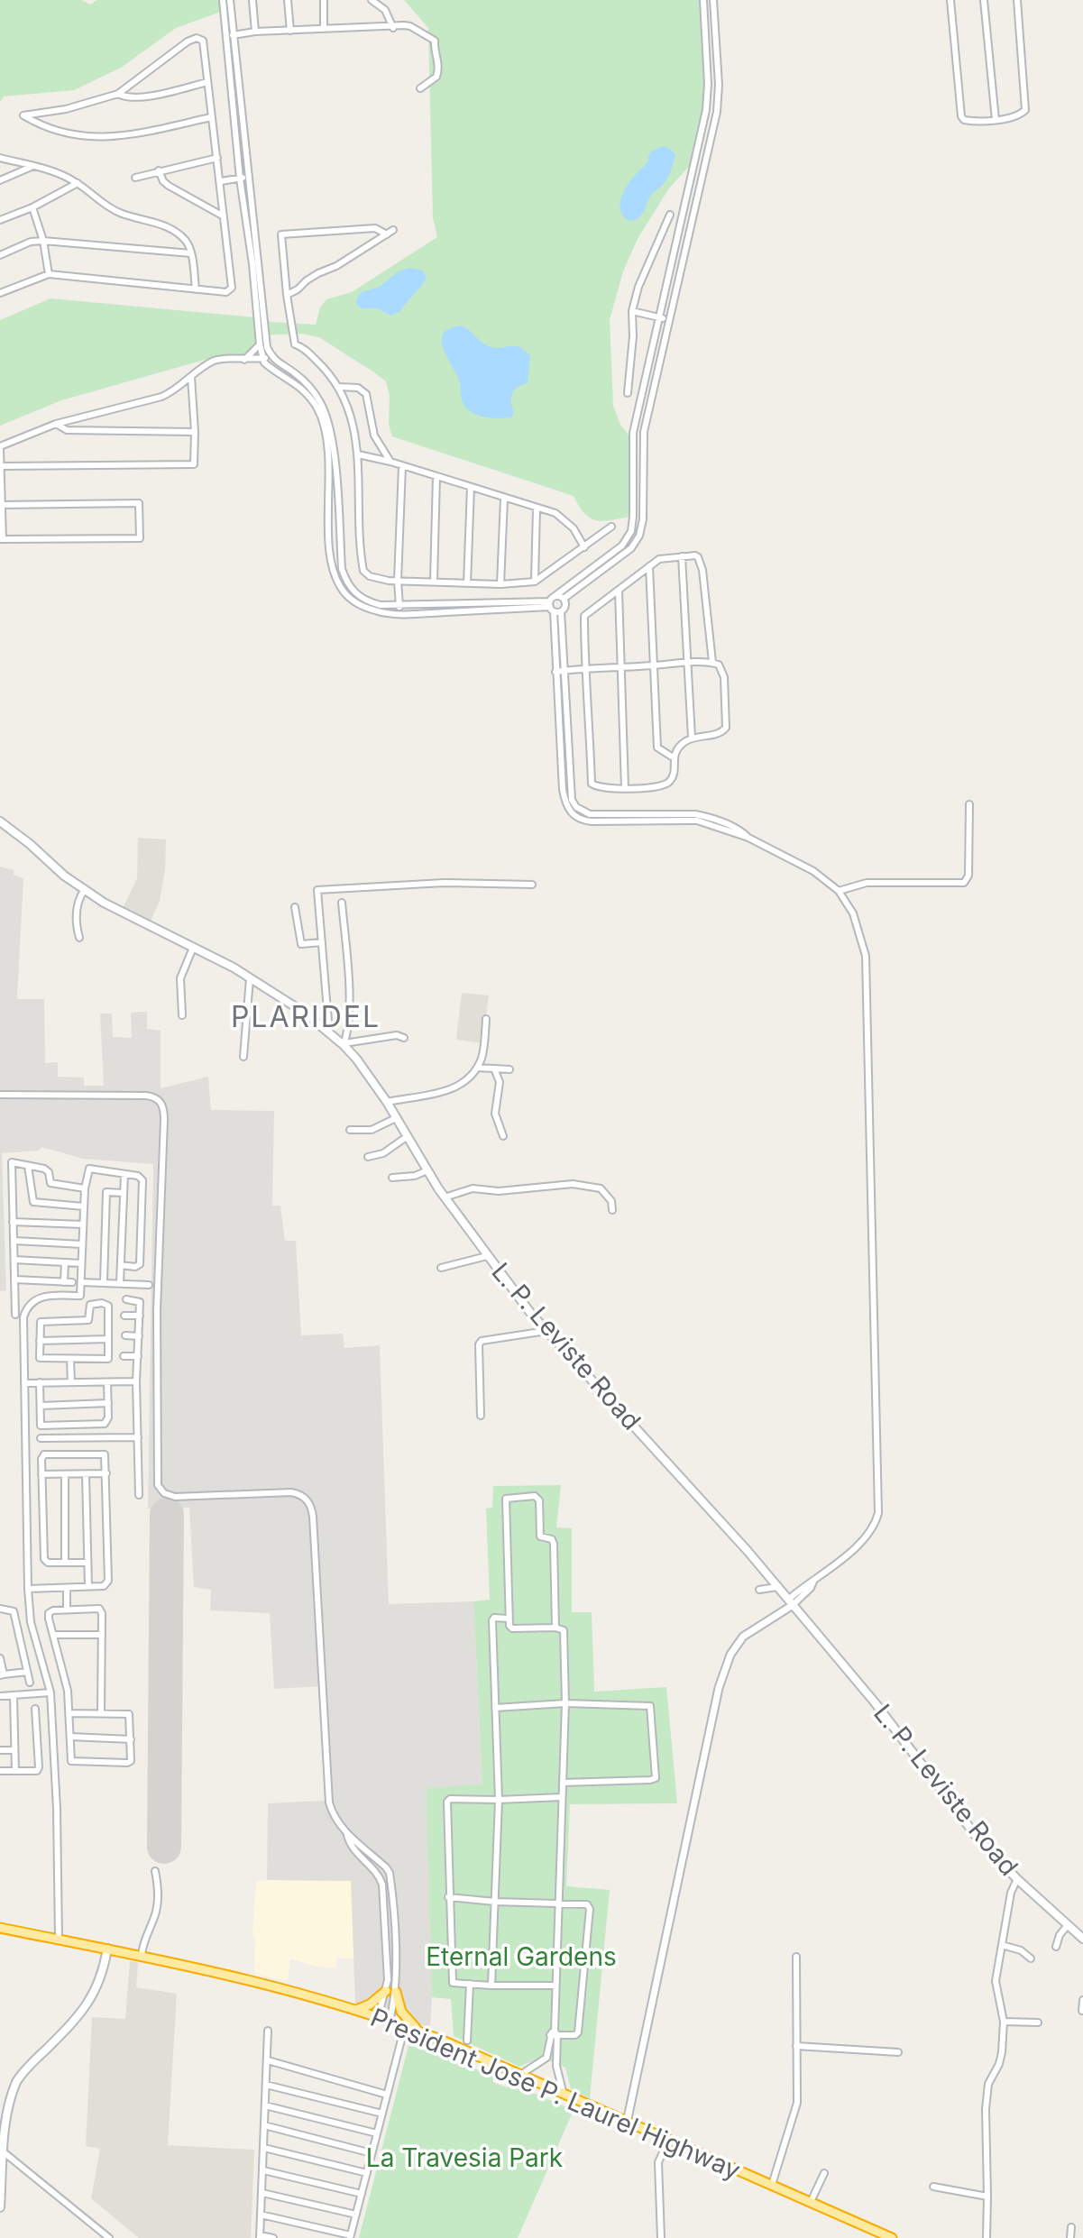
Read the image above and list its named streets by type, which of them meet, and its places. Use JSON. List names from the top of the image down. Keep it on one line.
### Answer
{"streets":{"highway":["President Jose P. Laurel Highway"],"main road":["L. P. Leviste Road"]},"districts":["PLARIDEL"],"parks":["Eternal Gardens","La Travesia Park"]}
